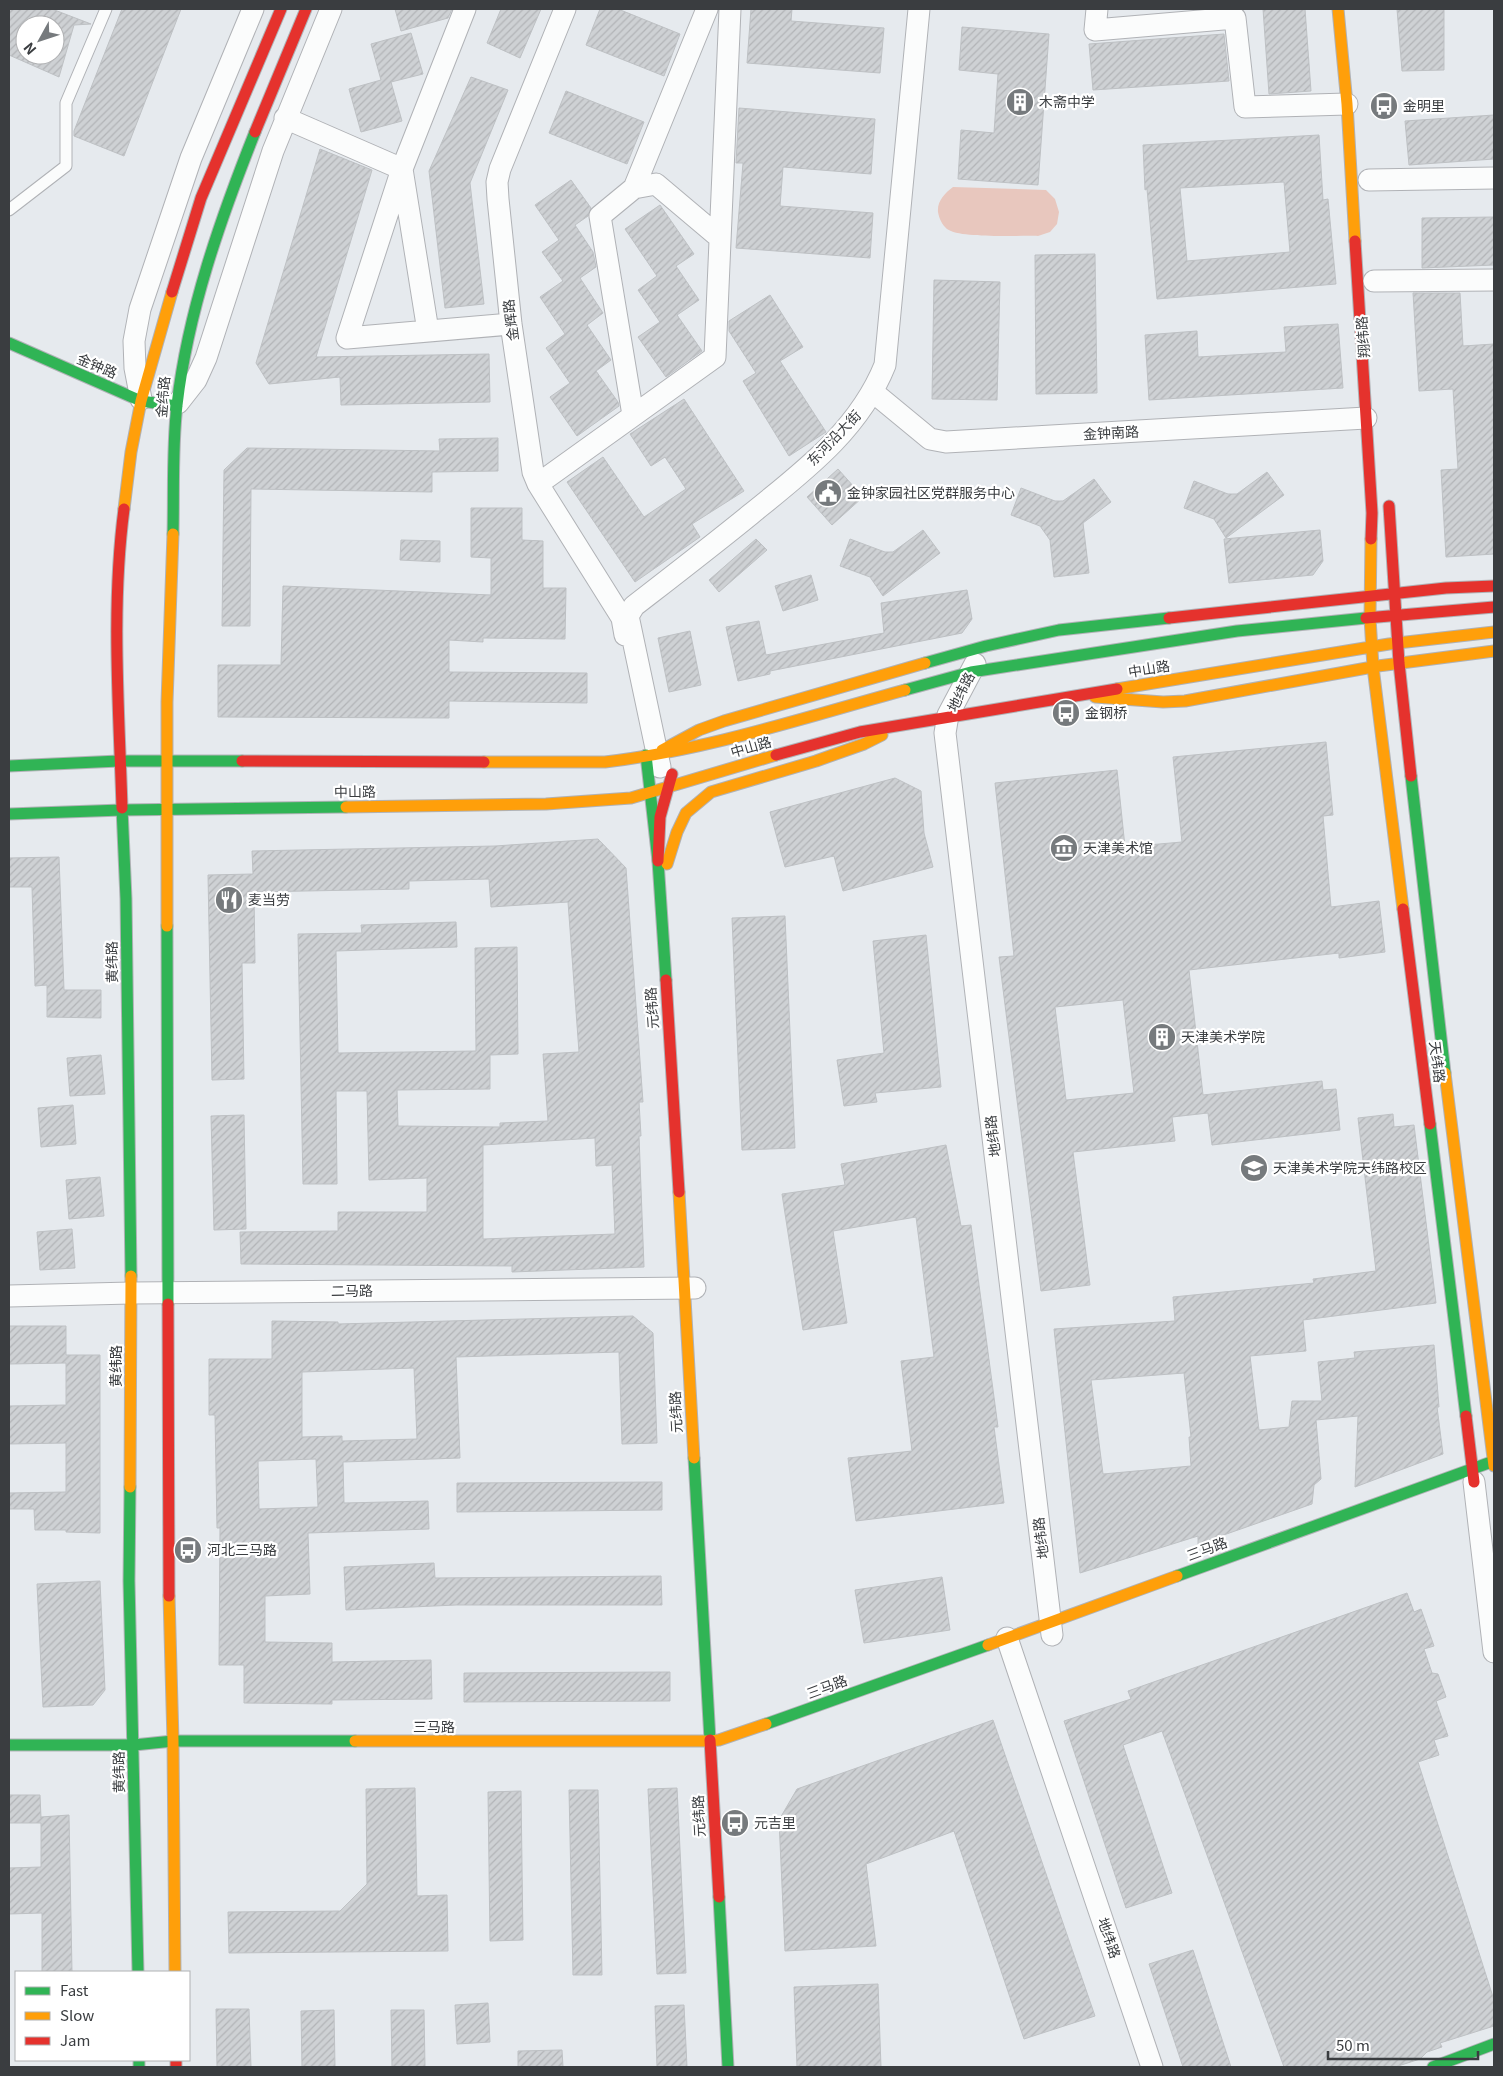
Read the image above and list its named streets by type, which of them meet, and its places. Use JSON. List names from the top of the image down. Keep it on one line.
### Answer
{"streets":{"main road":["翔纬路","金钟路","金纬路","中山路","黄纬路","元纬路","天纬路","三马路"],"street":["金辉路","金钟南路","东河沿大街","地纬路","二马路"]},"crossings":[["金辉路","东河沿大街"],["翔纬路","金钟南路"],["翔纬路","中山路"],["翔纬路","天纬路"],["金钟路","金纬路"],["金纬路","中山路"],["金纬路","黄纬路"],["金钟南路","东河沿大街"],["东河沿大街","中山路"],["东河沿大街","元纬路"],["中山路","地纬路"],["中山路","黄纬路"],["中山路","元纬路"],["中山路","天纬路"],["地纬路","三马路"],["黄纬路","二马路"],["黄纬路","三马路"],["元纬路","二马路"],["元纬路","三马路"],["天纬路","三马路"]],"places":{"building":["木斋中学","天津美术学院"],"bus stop":["金明里","金钢桥","河北三马路","元吉里"],"public building":["金钟家园社区党群服务中心"],"museum":["天津美术馆"],"restaurant":["麦当劳"],"school or university":["天津美术学院天纬路校区"]},"legend":["Fast","Slow","Jam"],"scale_bar":"50 m","north":"bottom left"}
